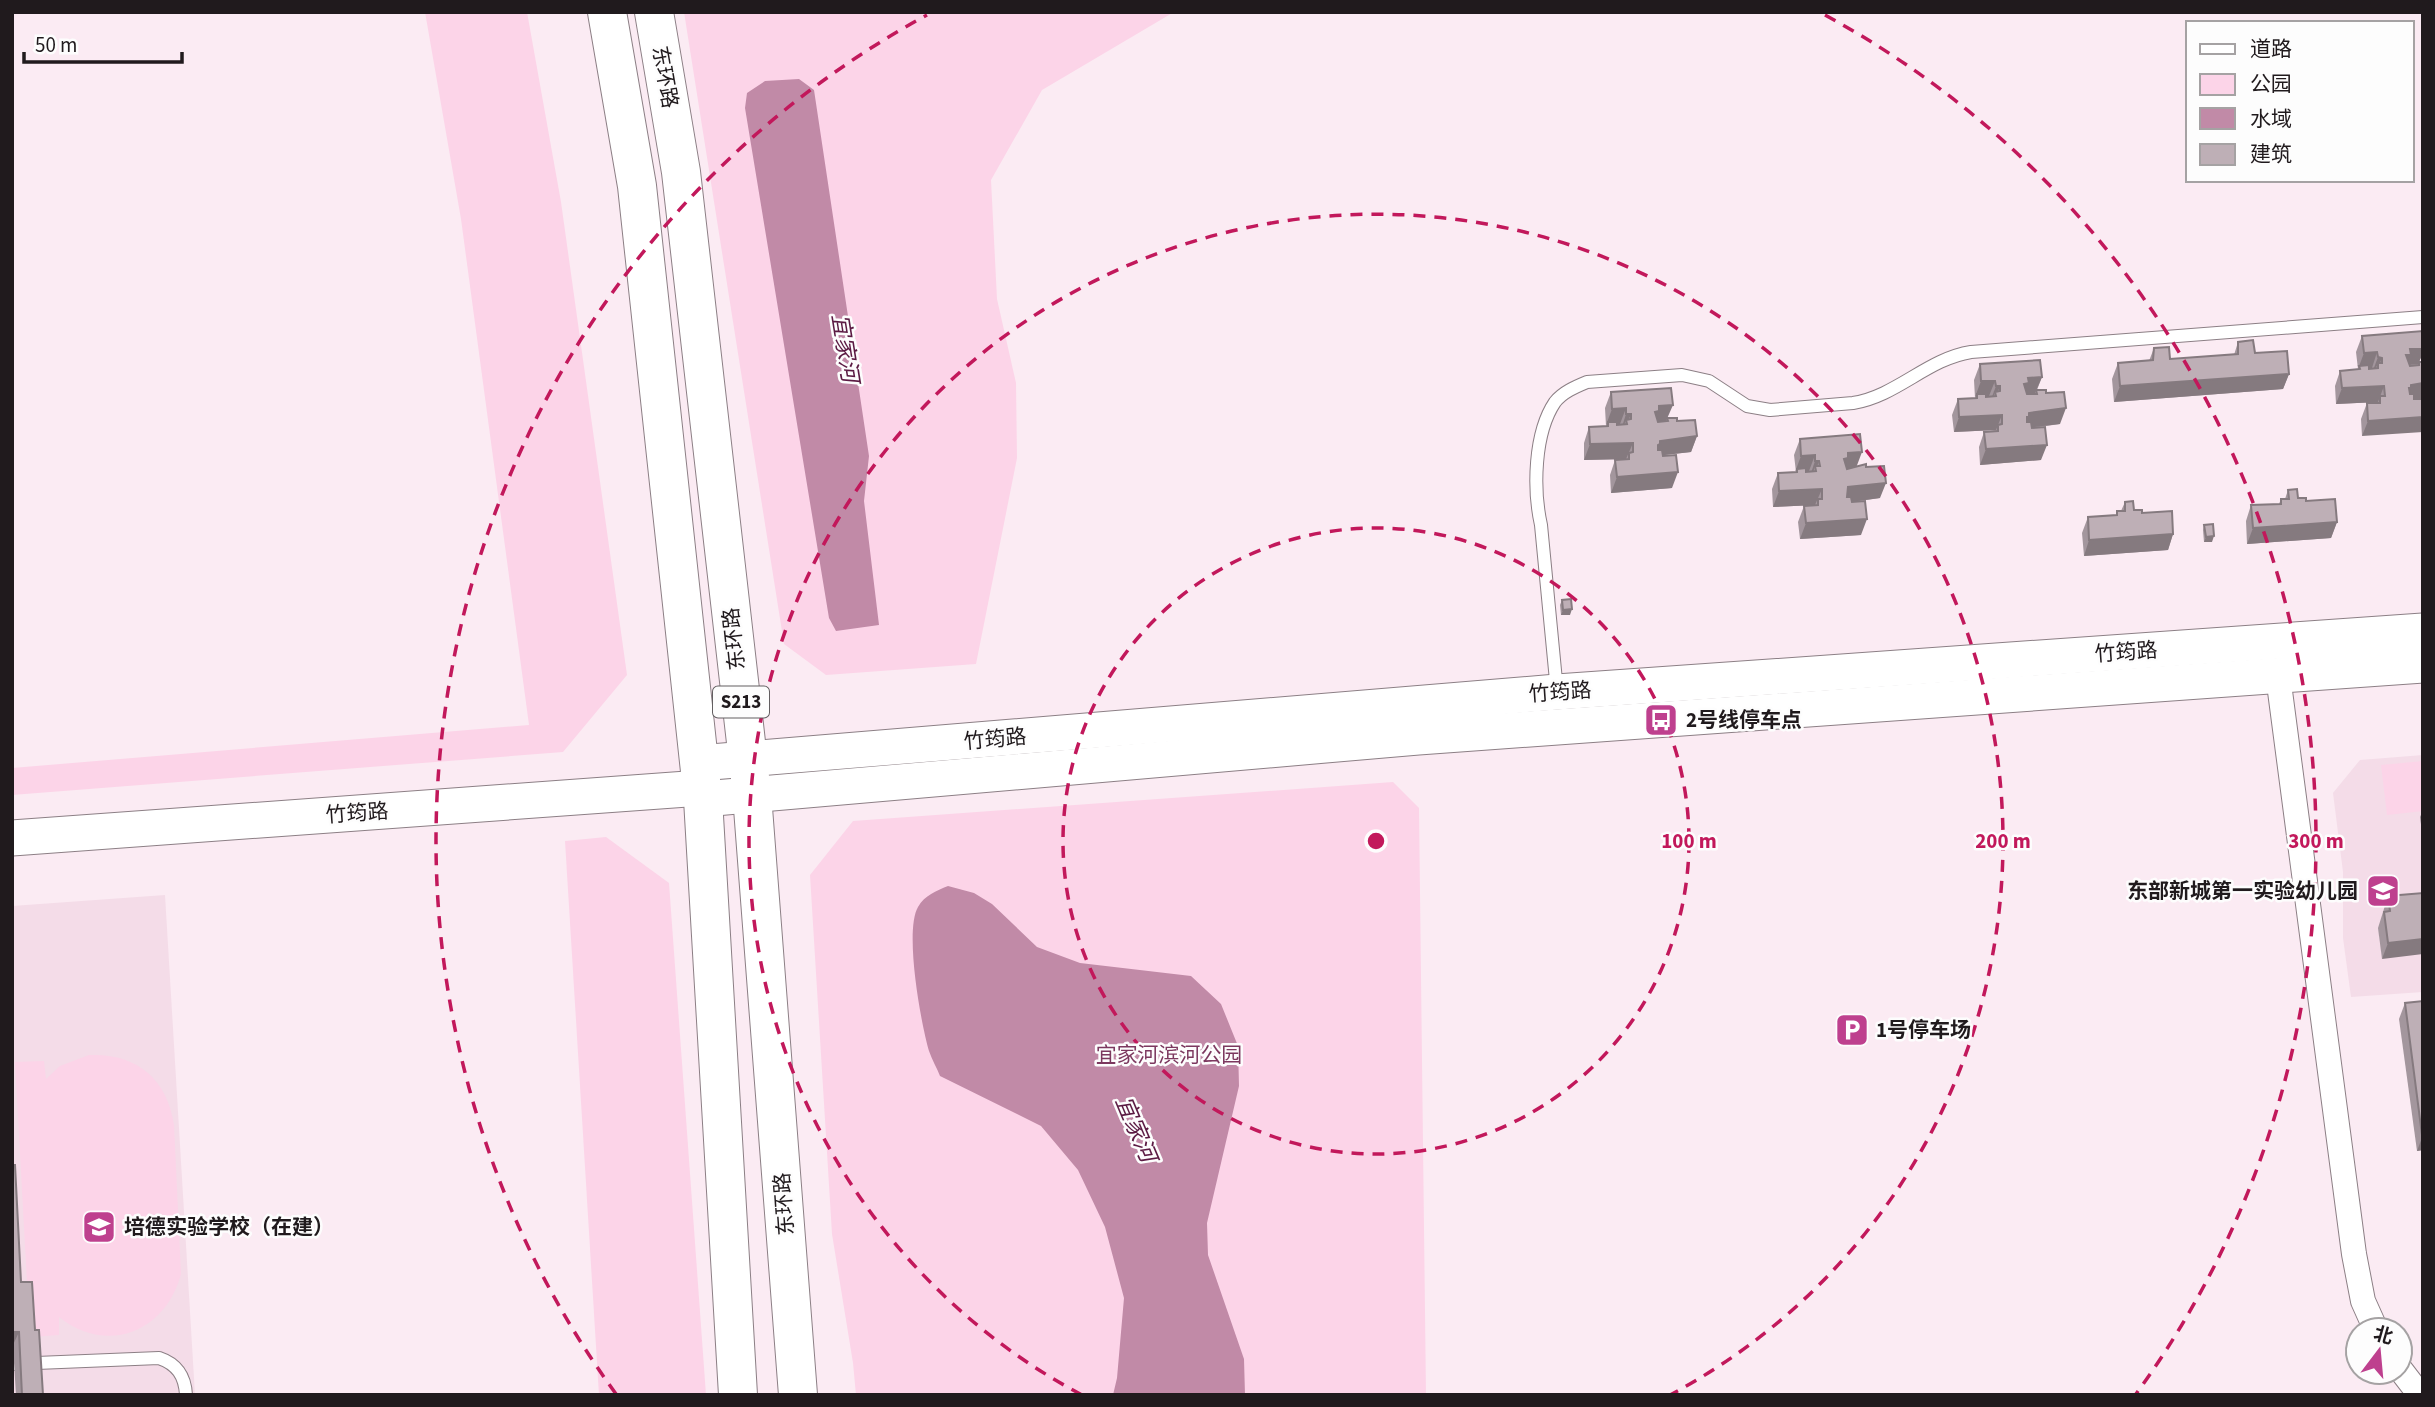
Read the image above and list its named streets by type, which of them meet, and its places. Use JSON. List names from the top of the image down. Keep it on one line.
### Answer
{"streets":{"highway":["东环路","S213"],"main road":["竹筠路"]},"crossings":[["东环路","竹筠路"],["竹筠路","S213"]],"water":["宜家河"],"parks":["宜家河滨河公园"],"places":{"bus stop":["2号线停车点"],"school or university":["东部新城第一实验幼儿园","培德实验学校（在建）"],"parking":["1号停车场"]},"legend":["道路","公园","水域","建筑"],"scale_bar":"50 m","north":"top","rings":["100 m","200 m","300 m"]}
